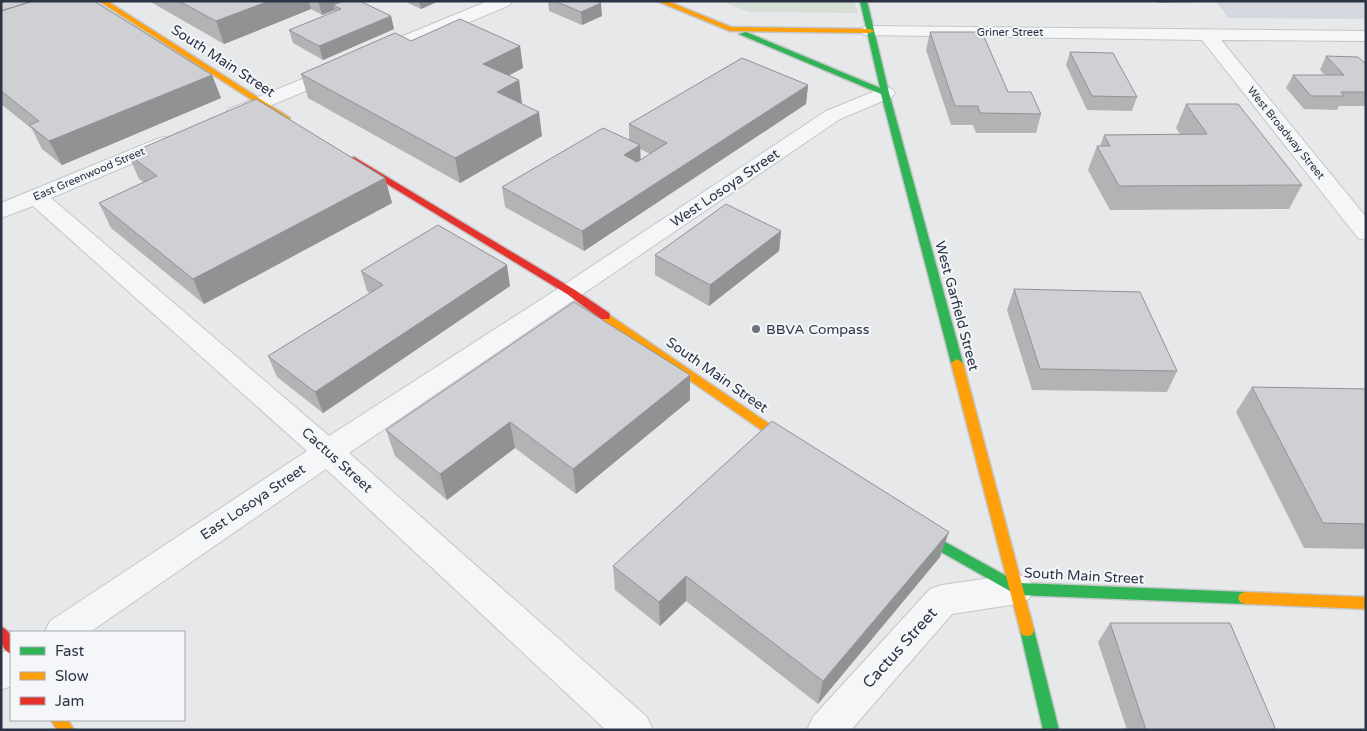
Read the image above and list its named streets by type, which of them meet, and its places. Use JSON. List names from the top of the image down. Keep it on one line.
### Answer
{"streets":{"street":["Griner Street","South Main Street","West Broadway Street","East Greenwood Street","West Losoya Street","West Garfield Street","Cactus Street","East Losoya Street"]},"crossings":[["Griner Street","West Broadway Street"],["Griner Street","West Garfield Street"],["South Main Street","West Losoya Street"],["South Main Street","West Garfield Street"],["South Main Street","Cactus Street"],["South Main Street","East Losoya Street"],["East Greenwood Street","Cactus Street"],["West Losoya Street","West Garfield Street"],["West Losoya Street","East Losoya Street"],["West Garfield Street","Cactus Street"],["Cactus Street","East Losoya Street"]],"places":["BBVA Compass"],"legend":["Fast","Slow","Jam"]}
